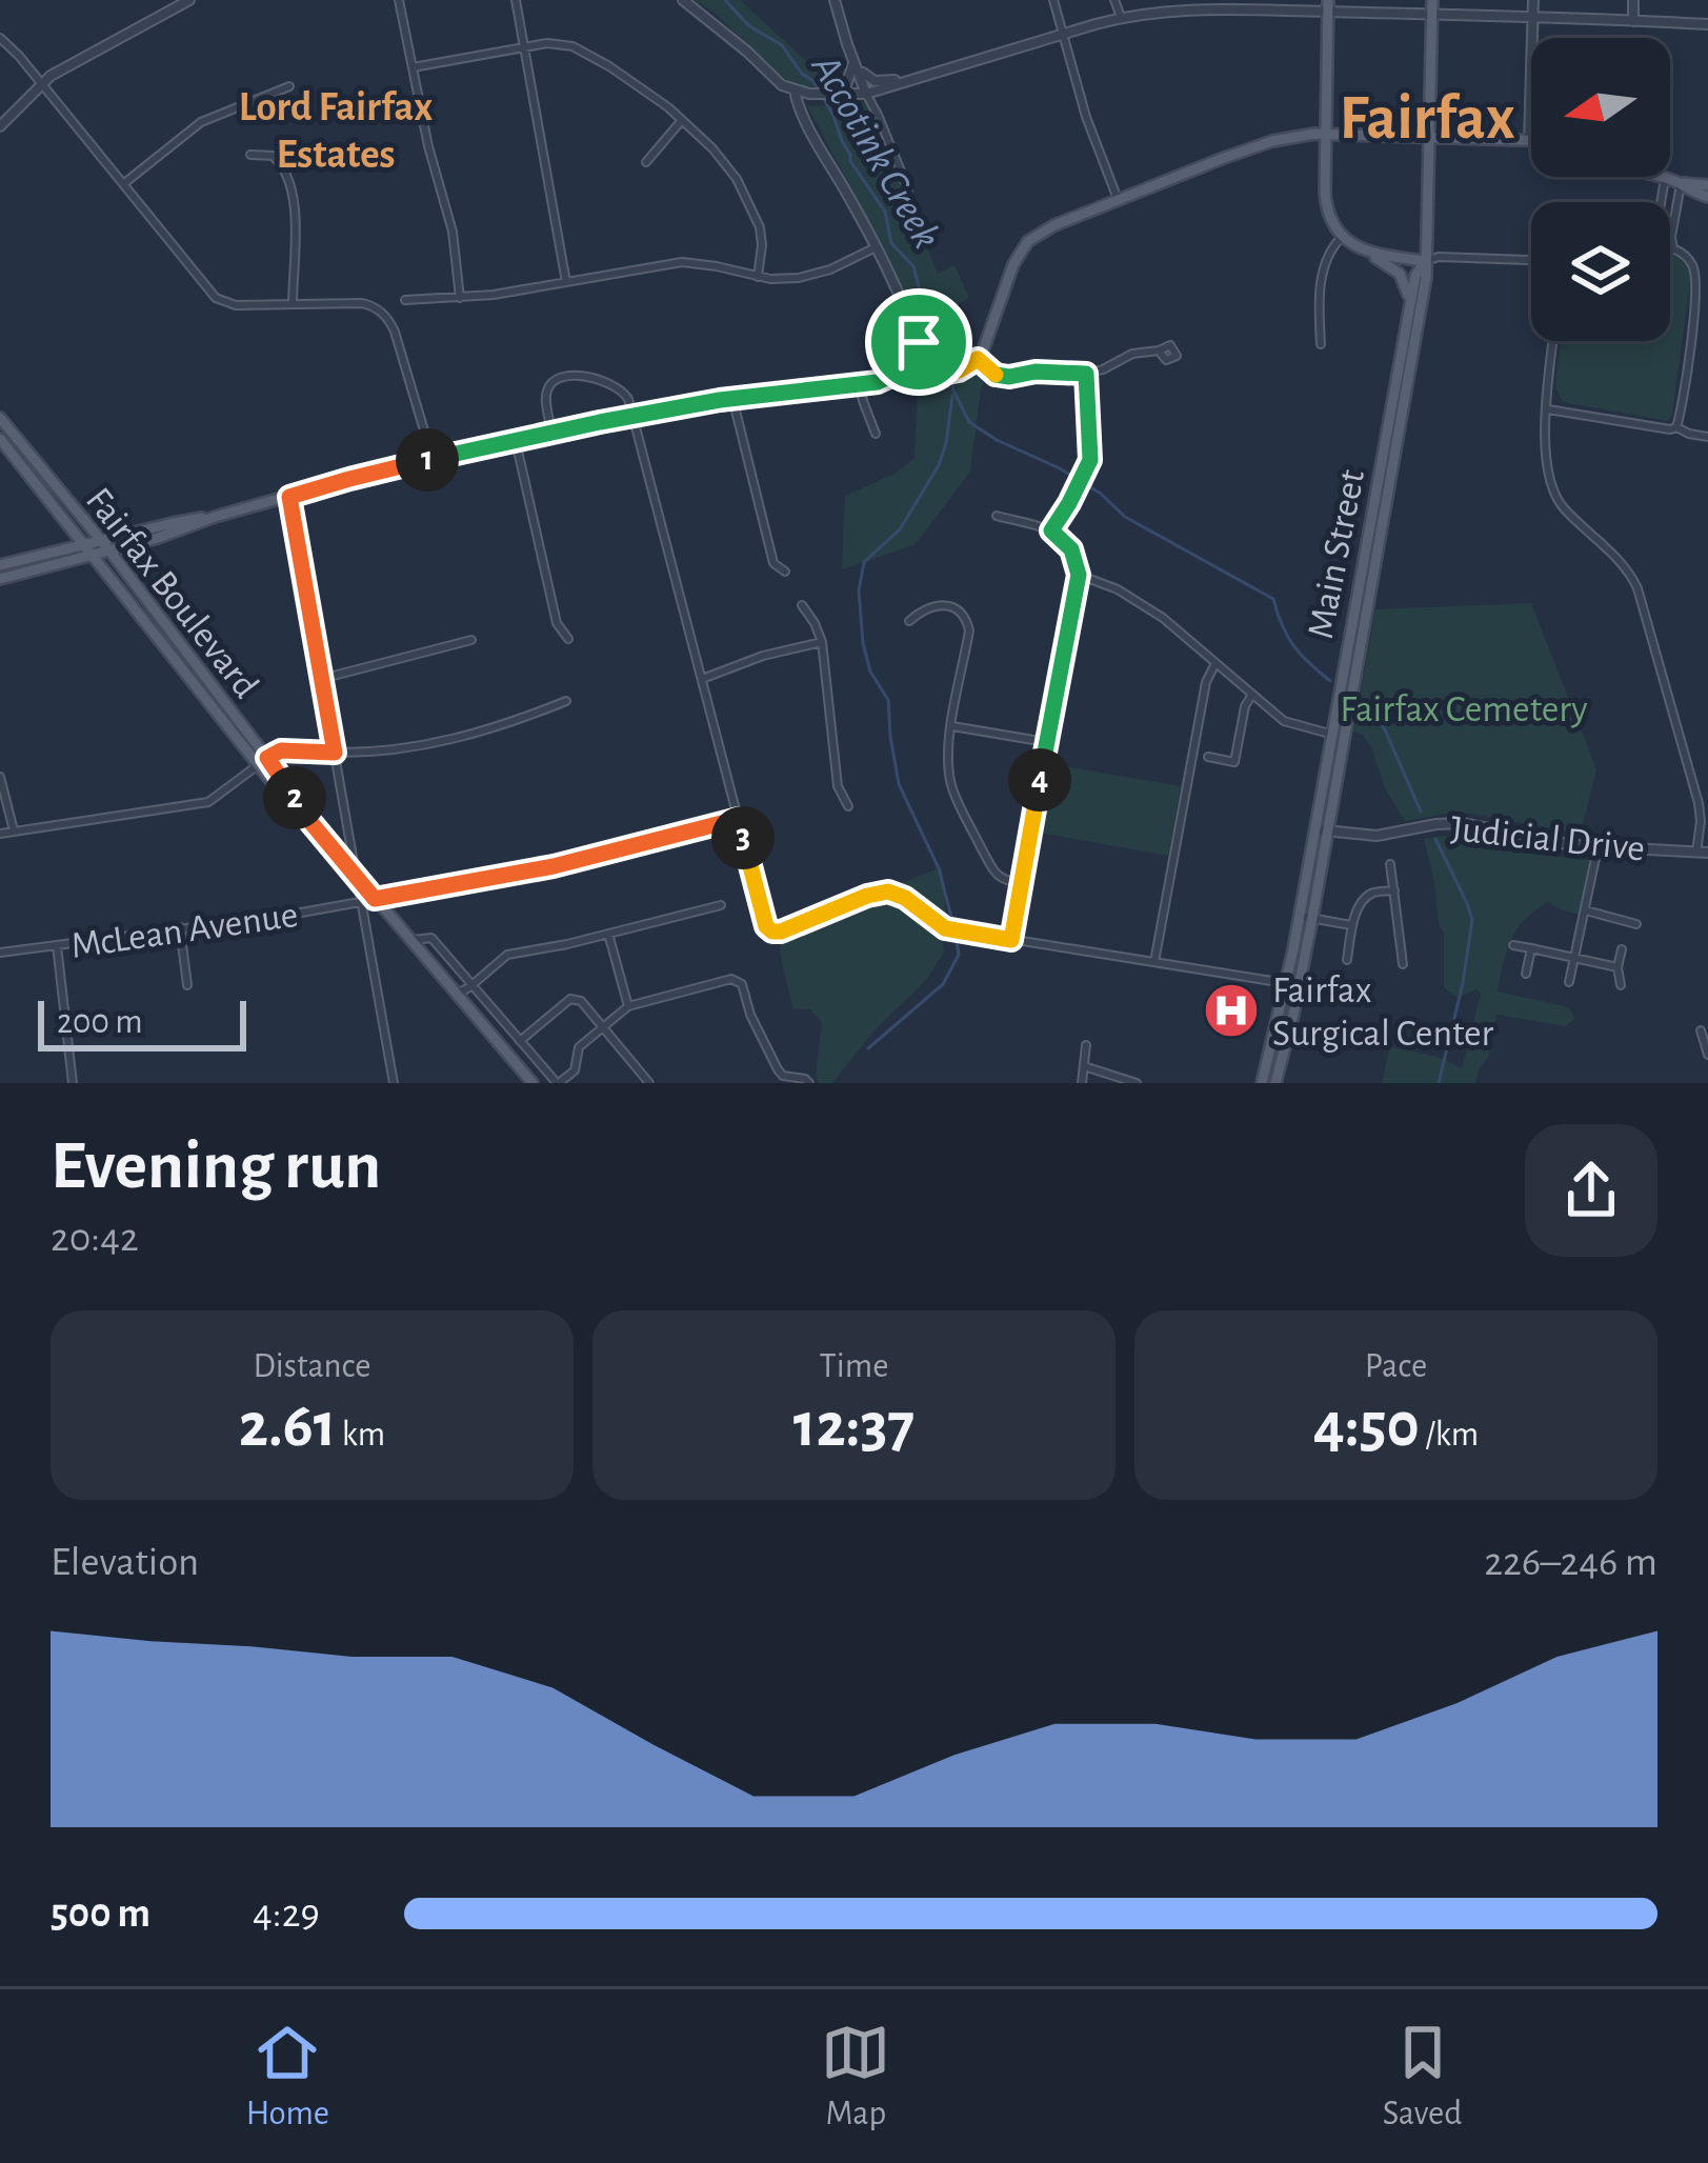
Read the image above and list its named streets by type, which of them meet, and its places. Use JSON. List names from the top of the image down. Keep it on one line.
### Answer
{"streets":{"main road":["Main Street","Fairfax Boulevard"],"street":["Judicial Drive","McLean Avenue"]},"crossings":[["Main Street","Judicial Drive"],["Fairfax Boulevard","McLean Avenue"]],"districts":["Lord Fairfax Estates","Fairfax"],"water":["Accotink Creek"],"parks":["Fairfax Cemetery"],"places":{"hospital":["Fairfax Surgical Center"]},"scale_bar":"200 m","north":"left","page":{"pins":["1","4","2","3"],"scale":"200 m","heading":["Evening run","20:42"],"stats":[["Distance","2.61 km"],["Time","12:37"],["Pace","4:50 /km"]],"chart":["Elevation","226–246 m"],"list":[{"name":"500 m","note":"4:29"}],"tabs":["Home","Map","Saved"]}}
